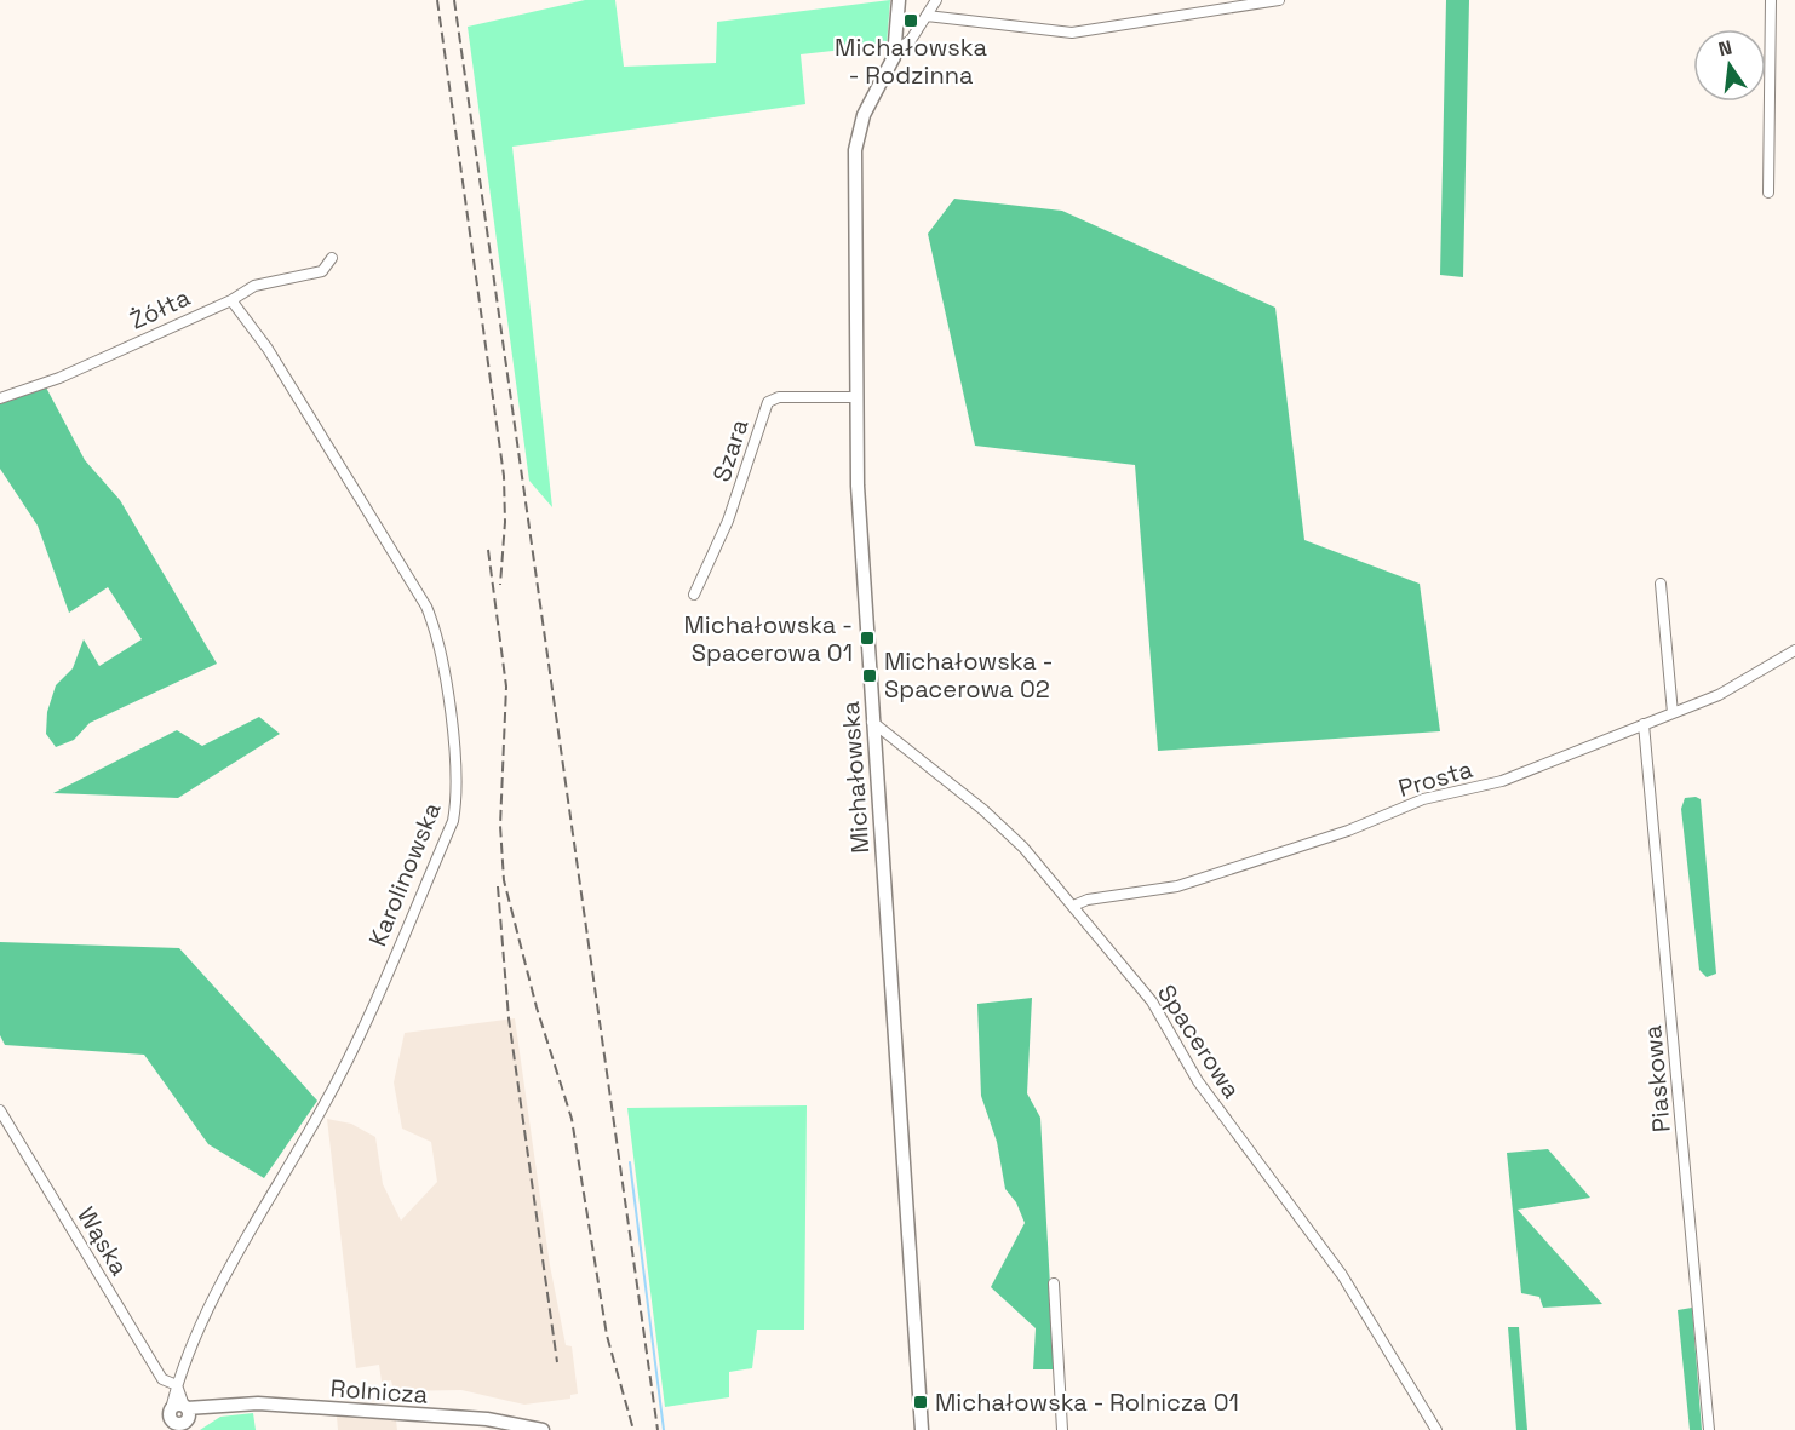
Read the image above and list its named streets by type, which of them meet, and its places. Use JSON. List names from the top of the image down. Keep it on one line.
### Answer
{"streets":{"street":["Żółta","Szara","Michałowska","Prosta","Karolinowska","Spacerowa","Piaskowa","Wąska","Rolnicza"]},"crossings":[["Żółta","Karolinowska"],["Szara","Michałowska"],["Michałowska","Spacerowa"],["Prosta","Spacerowa"],["Prosta","Piaskowa"],["Karolinowska","Wąska"]],"places":{"transit":["Michałowska - Rodzinna","Michałowska - Spacerowa 01","Michałowska - Spacerowa 02","Michałowska - Rolnicza 01"]},"north":"top"}
